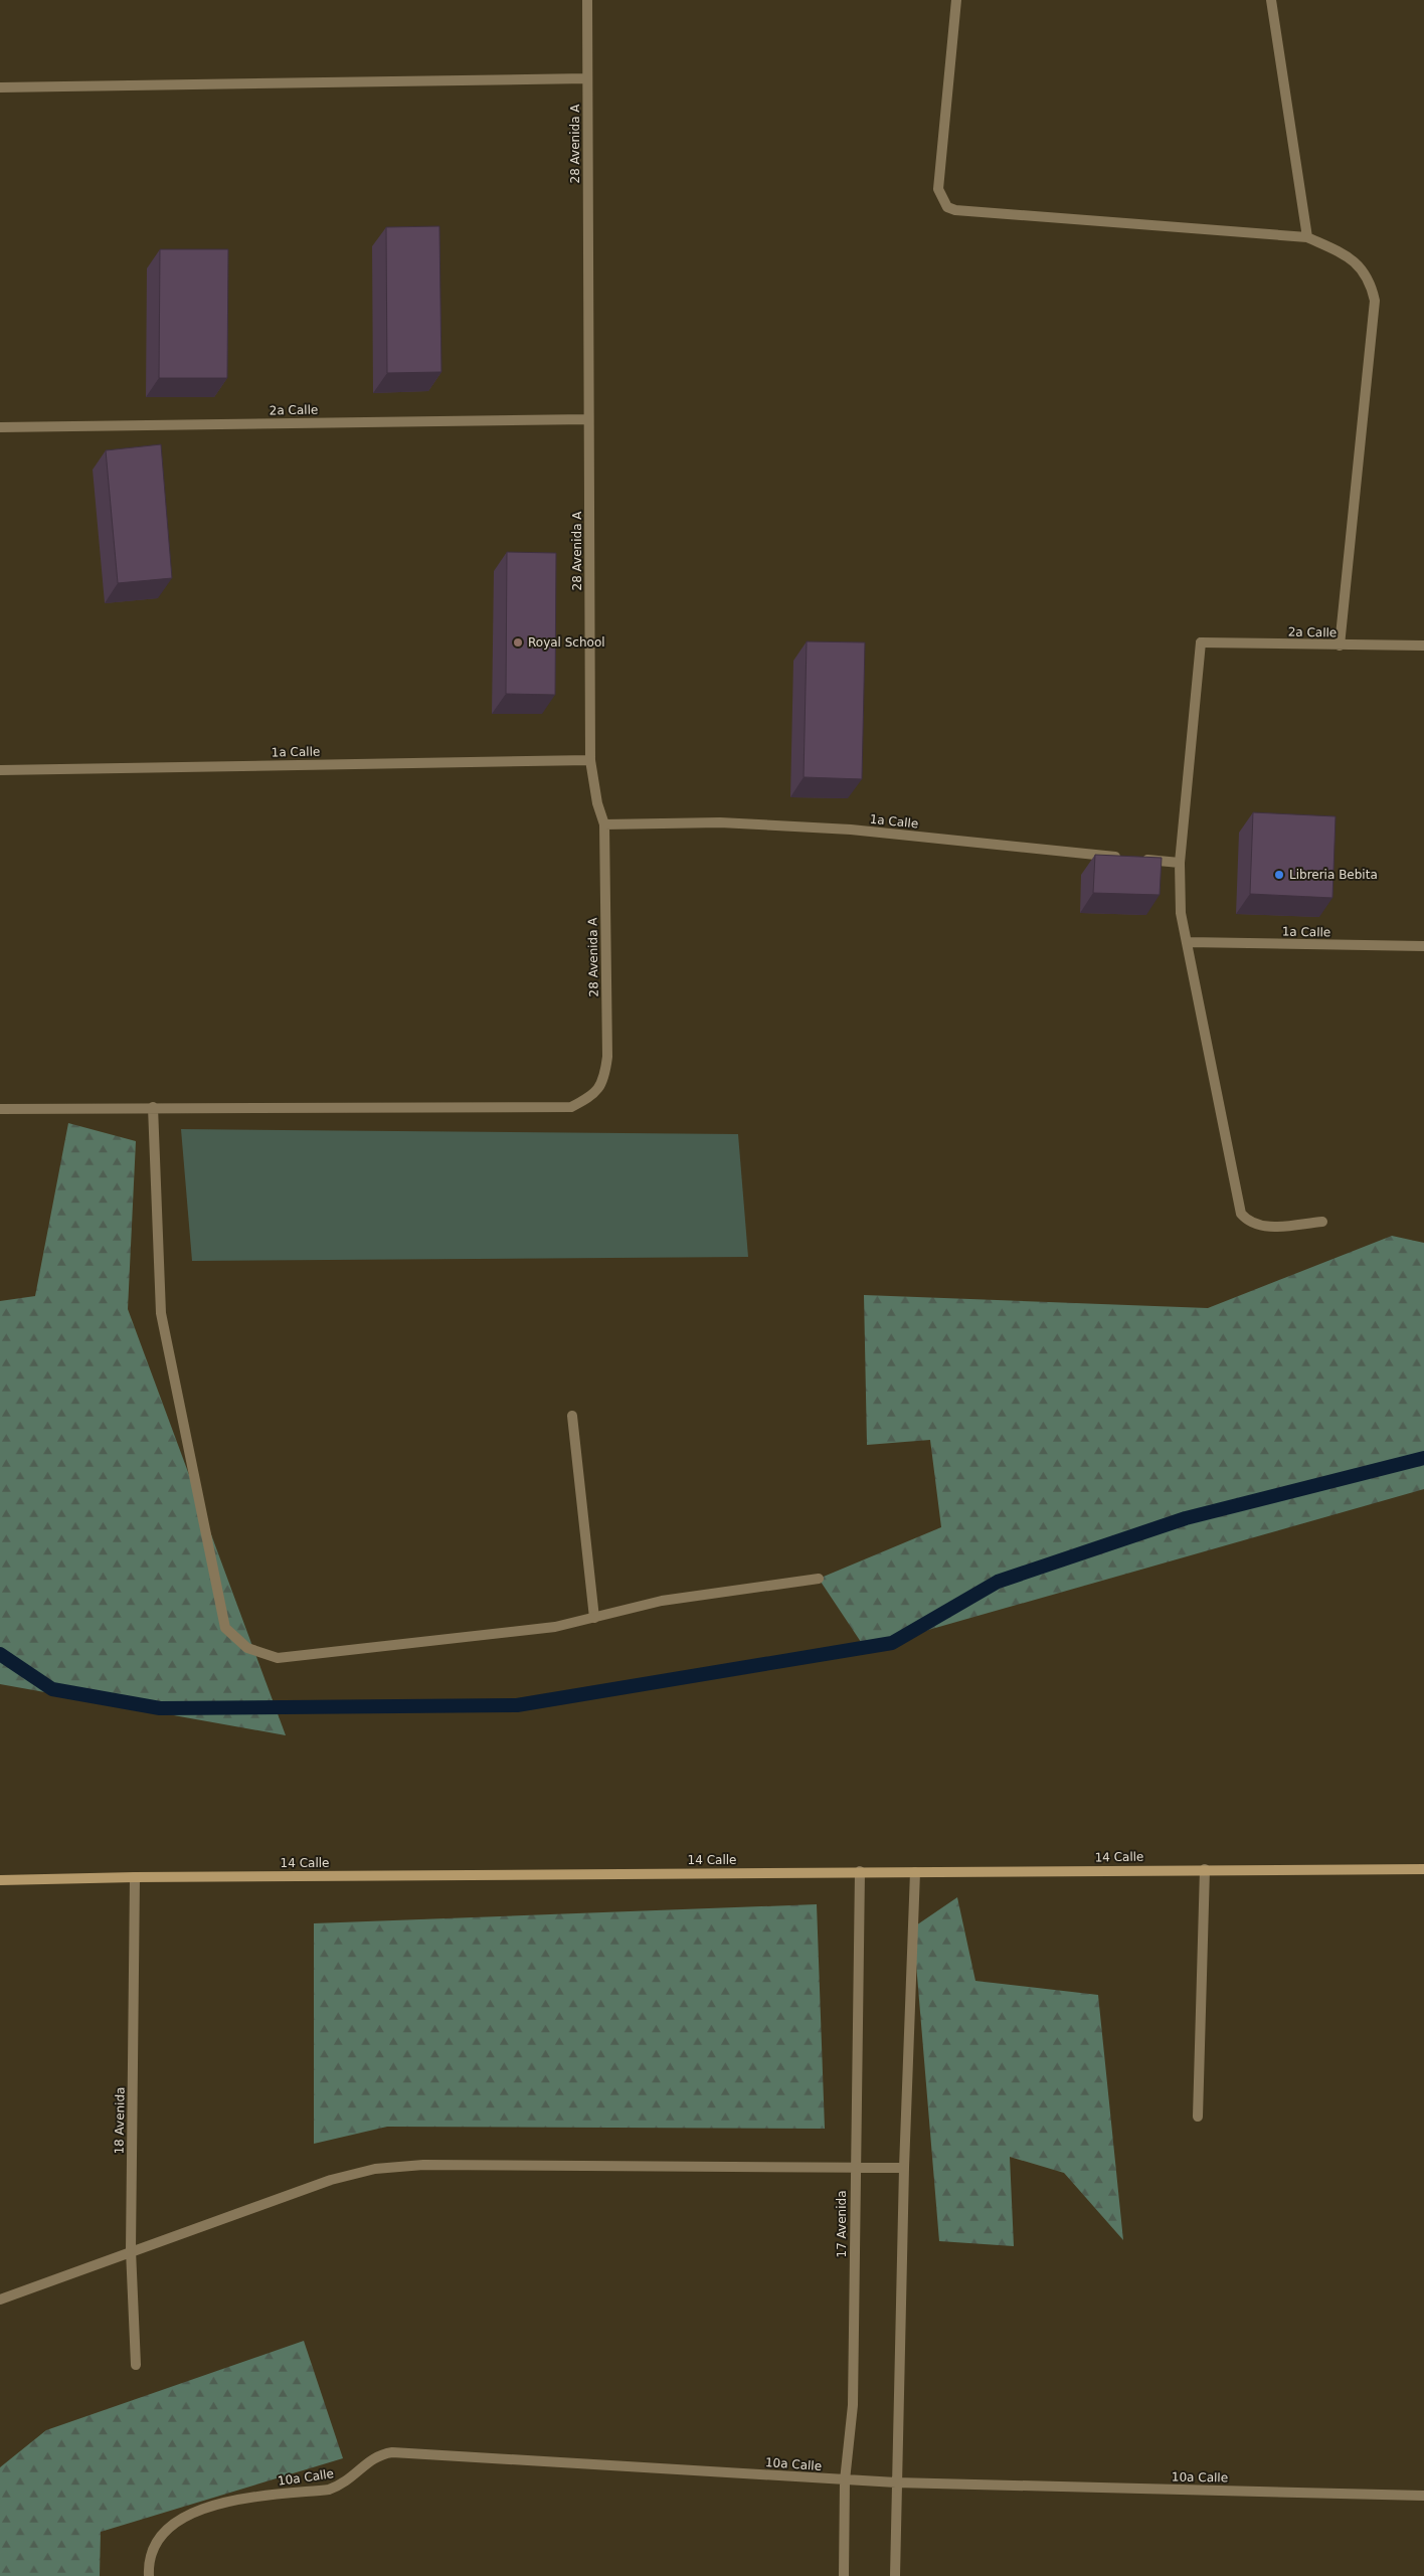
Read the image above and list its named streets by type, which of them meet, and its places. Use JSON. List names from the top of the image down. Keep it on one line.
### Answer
{"streets":{"street":["28 Avenida A","2a Calle","1a Calle","14 Calle","18 Avenida","17 Avenida","10a Calle"]},"crossings":[["28 Avenida A","2a Calle"],["28 Avenida A","1a Calle"],["2a Calle","1a Calle"],["14 Calle","18 Avenida"],["14 Calle","17 Avenida"],["17 Avenida","10a Calle"]],"places":["Royal School","Libreria Bebita"]}
